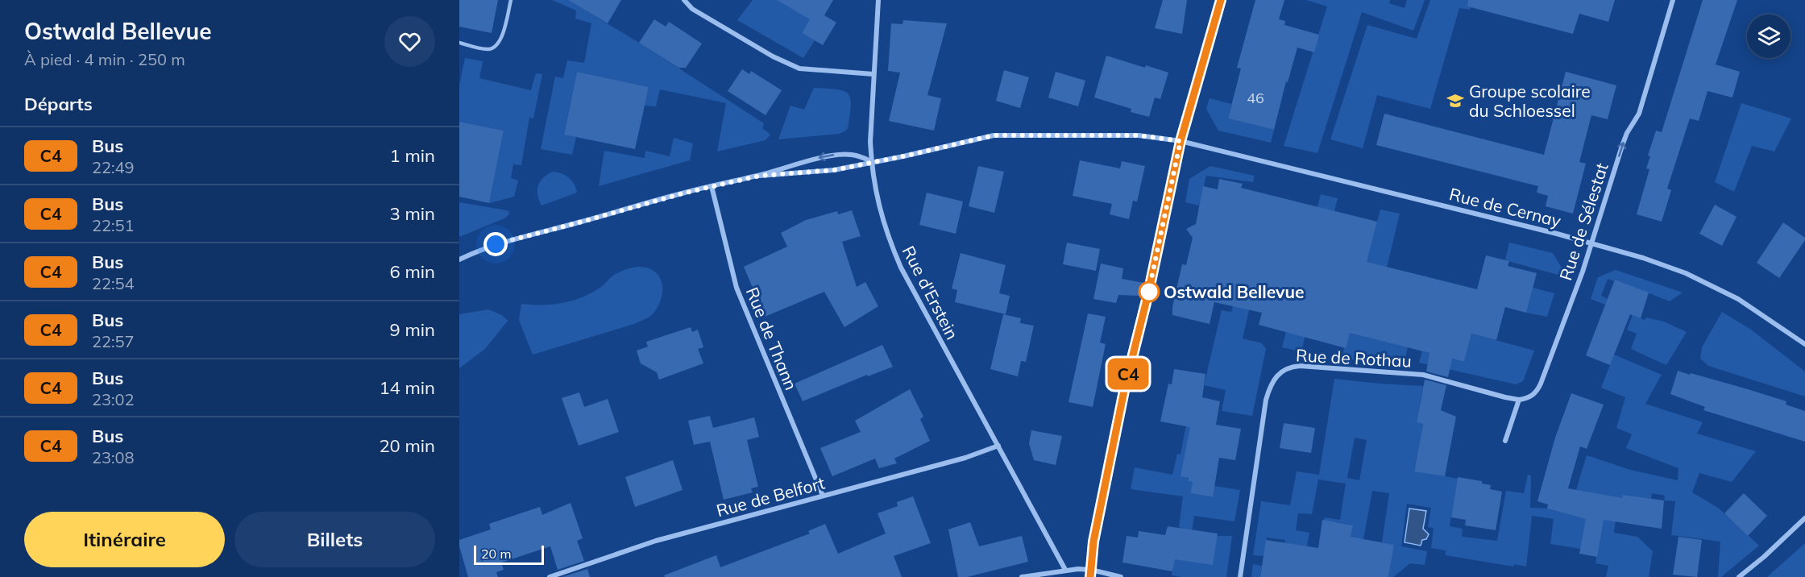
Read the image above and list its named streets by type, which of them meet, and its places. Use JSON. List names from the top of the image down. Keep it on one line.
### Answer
{"streets":{"street":["Rue de Cernay","Rue de Sélestat","Rue d'Erstein","Rue de Thann","Rue de Rothau","Rue de Belfort"]},"crossings":[["Rue de Cernay","Rue de Sélestat"],["Rue de Cernay","Rue d'Erstein"],["Rue de Sélestat","Rue de Rothau"],["Rue d'Erstein","Rue de Belfort"],["Rue de Thann","Rue de Belfort"]],"one_way":["Rue de Sélestat"],"places":{"school or university":["Groupe scolaire du Schloessel"],"other":["Ostwald Bellevue"]},"lines":["bus line C4"],"house_numbers":["46"],"scale_bar":"20 m","page":{"heading":[["Ostwald Bellevue","À pied · 4 min · 250 m"],"Départs"],"on_map":"C4","list":[{"mark":"C4","name":"Bus","note":"22:49","value":"1 min"},{"mark":"C4","name":"Bus","note":"22:51","value":"3 min"},{"mark":"C4","name":"Bus","note":"22:54","value":"6 min"},{"mark":"C4","name":"Bus","note":"22:57","value":"9 min"},{"mark":"C4","name":"Bus","note":"23:02","value":"14 min"},{"mark":"C4","name":"Bus","note":"23:08","value":"20 min"}],"buttons":["Itinéraire","Billets"],"scale":"20 m"}}
